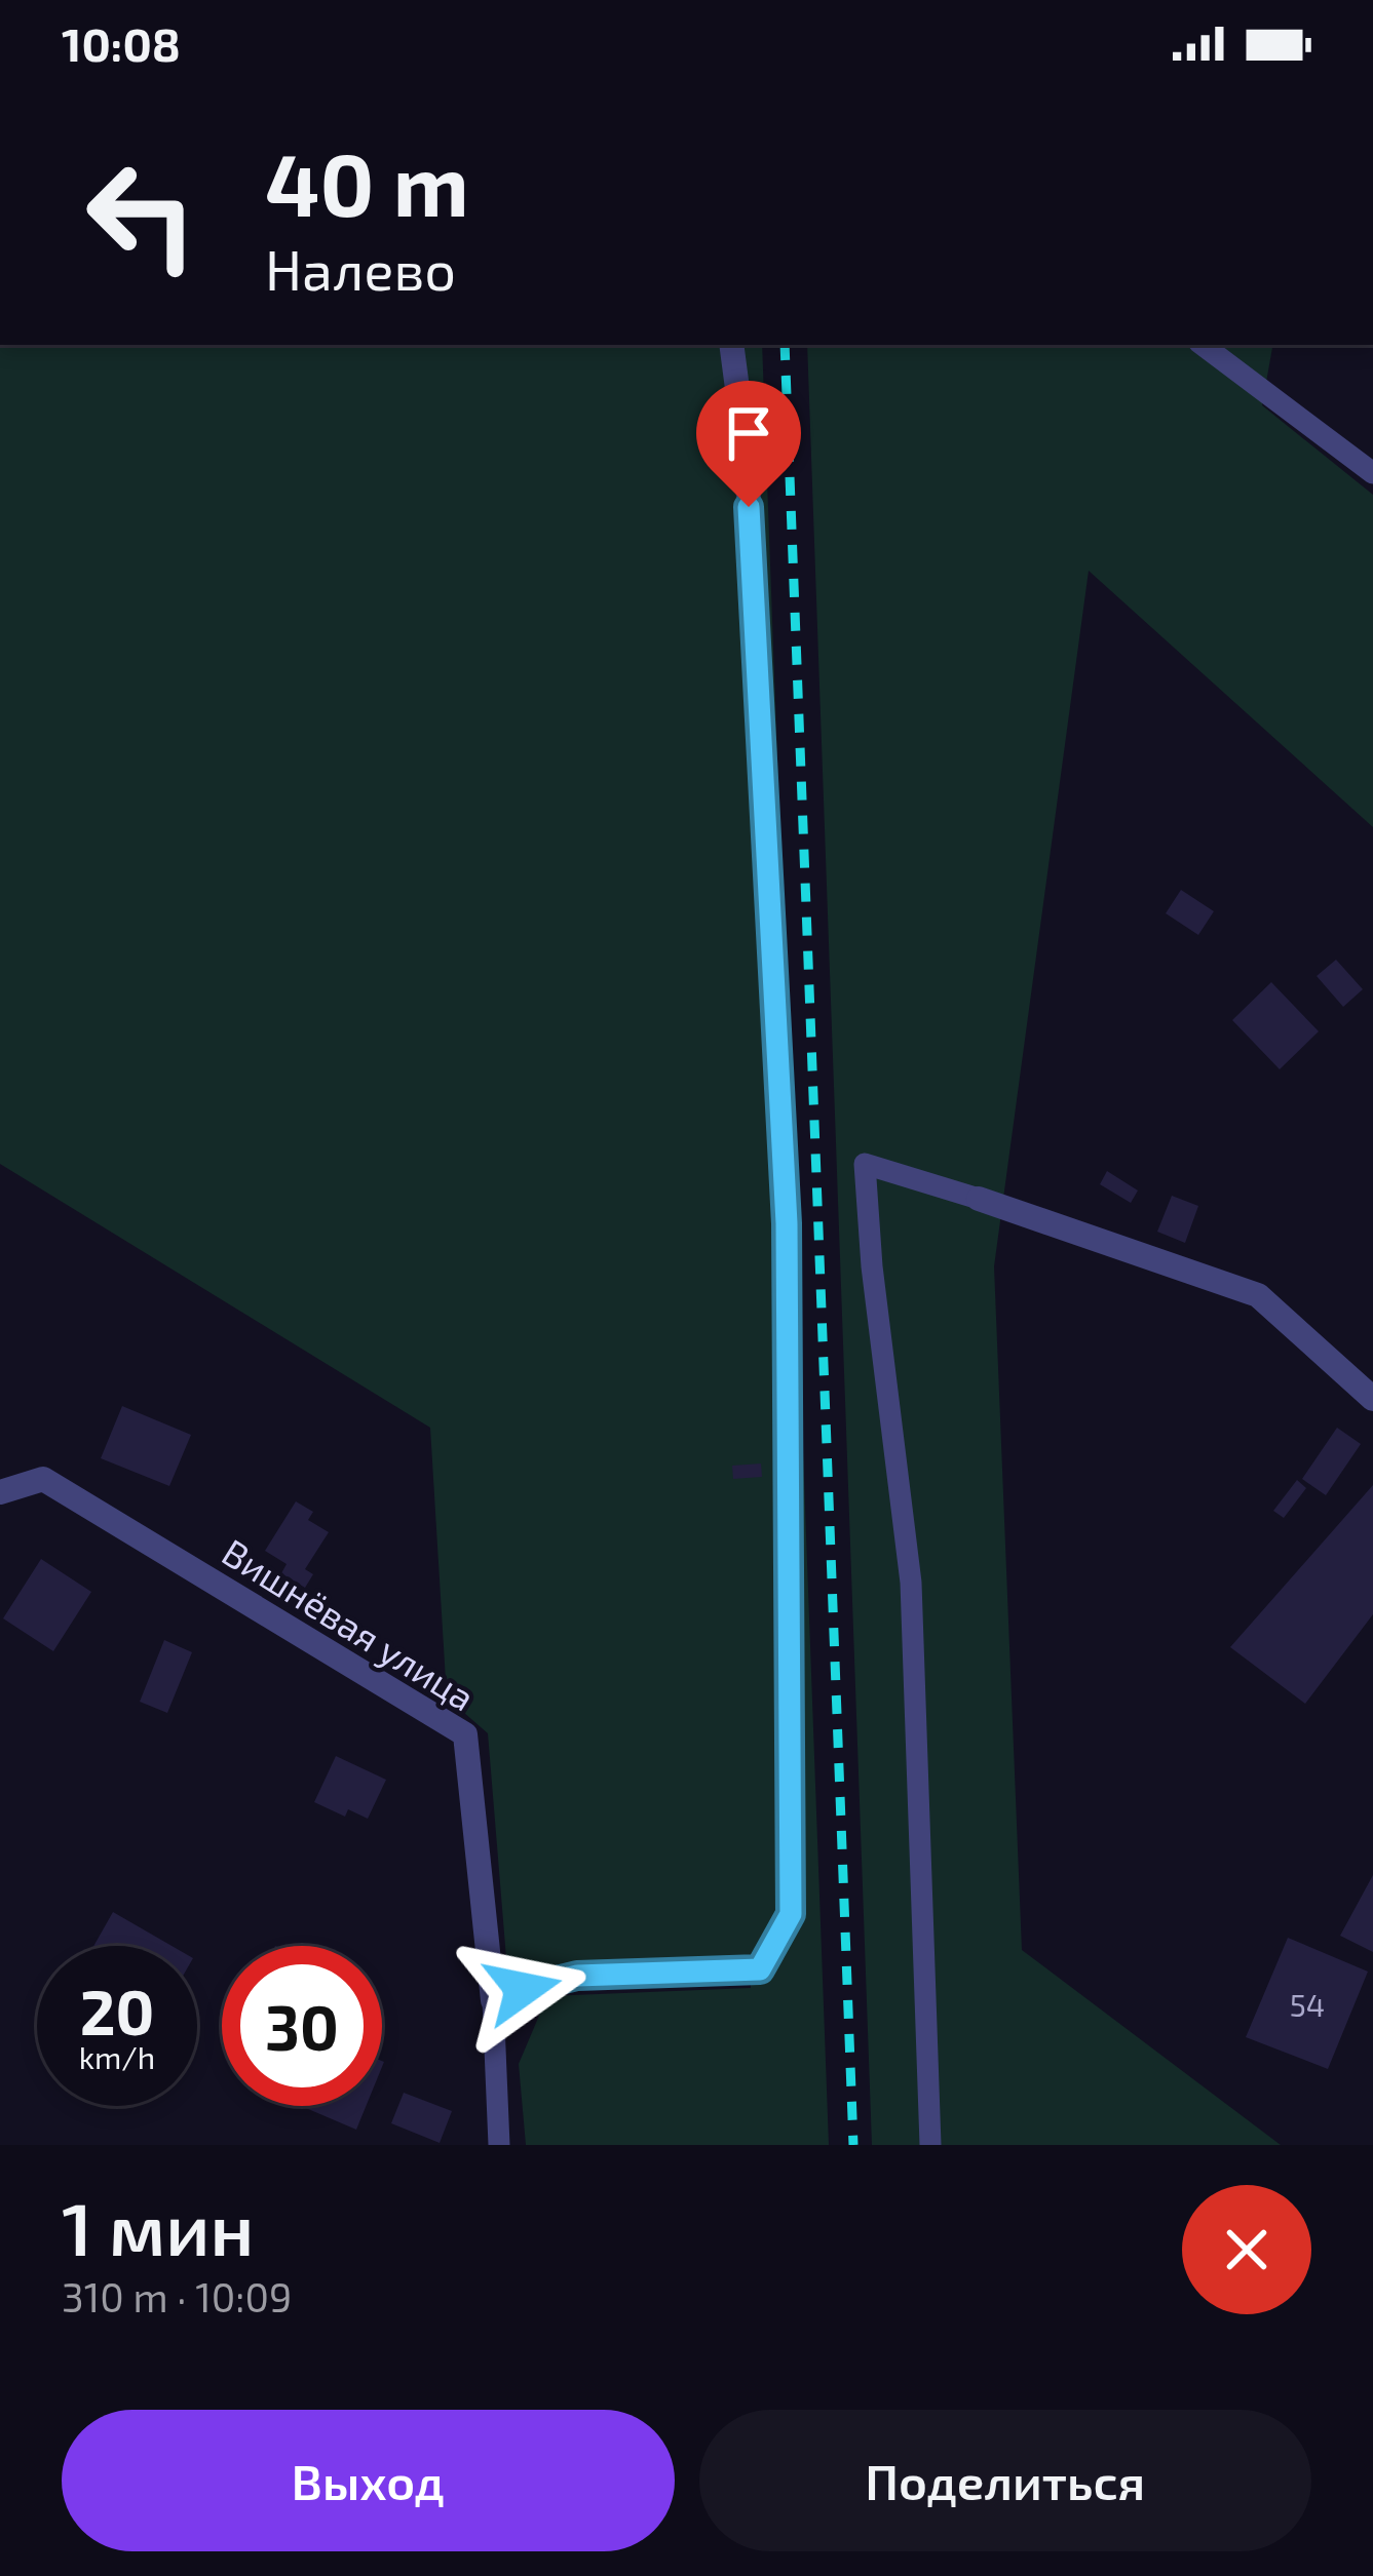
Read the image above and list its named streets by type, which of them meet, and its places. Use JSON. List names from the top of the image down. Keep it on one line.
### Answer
{"streets":{"street":["Вишнёвая улица"]},"house_numbers":["54"],"page":{"status":"10:08","turn":["40 m","Налево"],"speed":"20 km/h","limit":"30","heading":["1 мин","310 m · 10:09"],"buttons":["Выход","Поделиться"]}}
